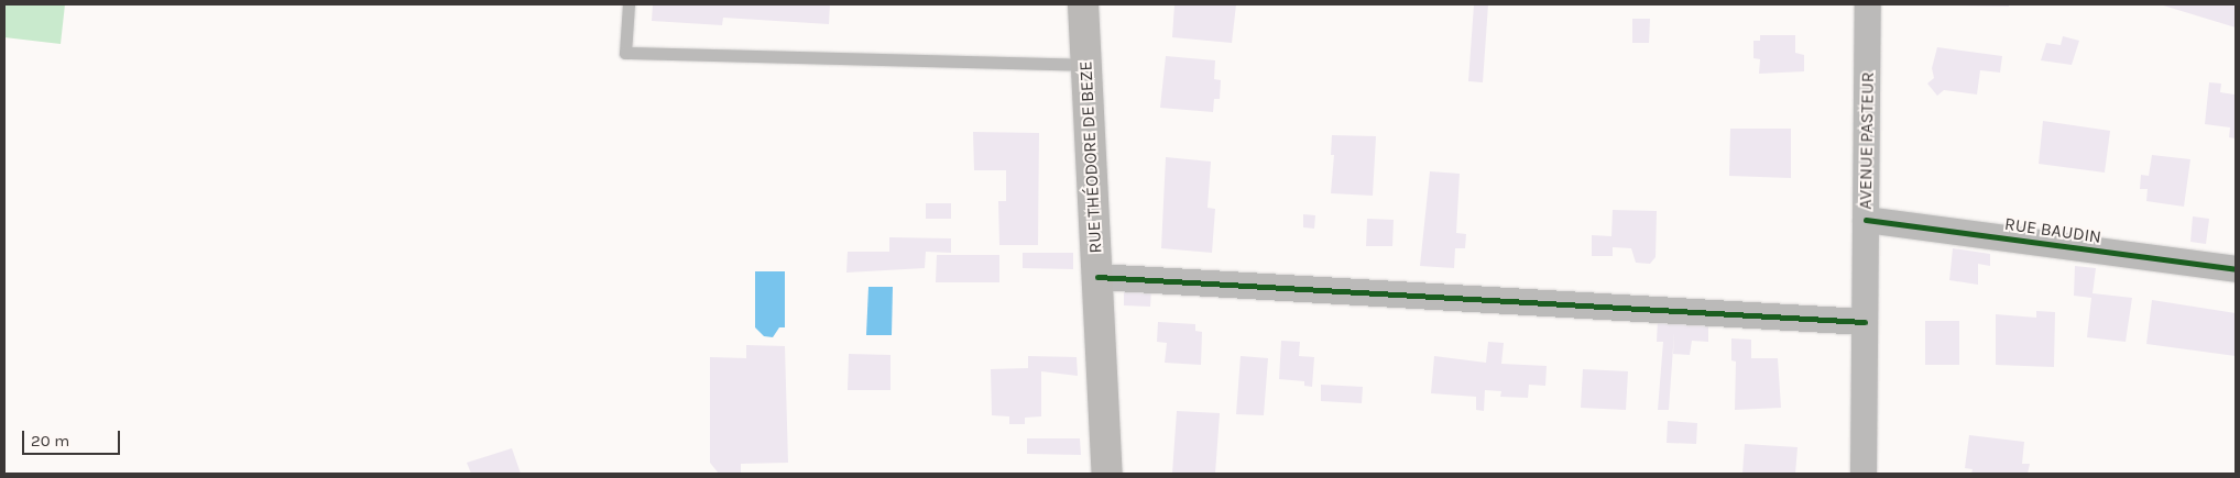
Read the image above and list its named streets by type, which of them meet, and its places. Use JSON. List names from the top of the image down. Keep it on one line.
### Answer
{"streets":{"street":["AVENUE PASTEUR","RUE THÉODORE DE BEZE","RUE BAUDIN"]},"crossings":[["AVENUE PASTEUR","RUE BAUDIN"]],"scale_bar":"20 m"}
